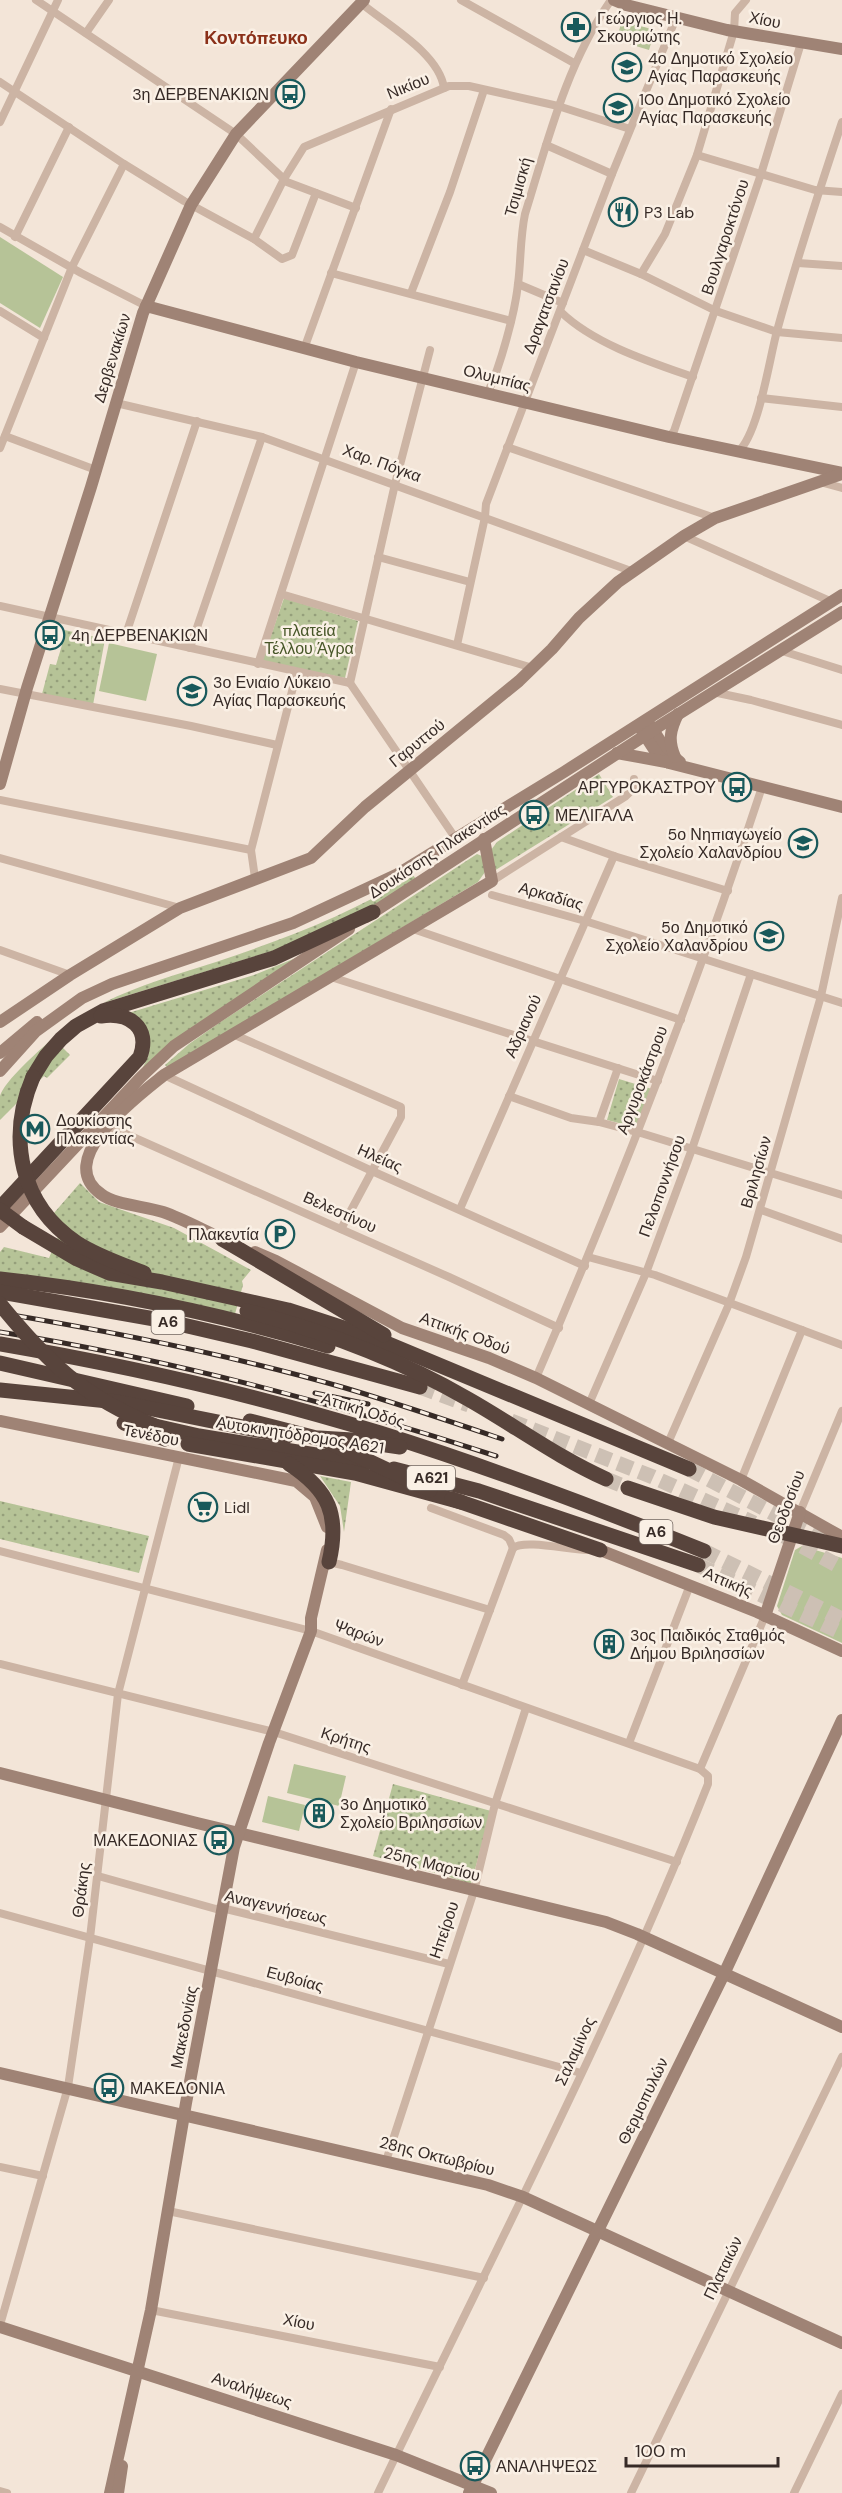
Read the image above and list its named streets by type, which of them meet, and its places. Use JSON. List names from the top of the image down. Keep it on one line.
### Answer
{"streets":{"highway":["Α6","Αττική Οδός","Αυτοκινητόδρομος Α621","Α621"],"street":["Χίου","Νικίου","Τσιμισκή","Βουλγαροκτόνου","Δραγατσανίου","Δερβενακίων","Ολυμπίας","Χαρ. Πόγκα","Γαρυττού","Δουκίσσης Πλακεντίας","Αρκαδίας","Αδριανού","Αργυροκάστρου","Ηλείας","Βριλησίων","Πελοποννήσου","Βελεστίνου","Αττικής Οδού","Τενέδου","Θεοδοσίου","Αττικής","Ψαρών","Κρήτης","25ης Μαρτίου","Θράκης","Αναγεννήσεως","Ηπείρου","Ευβοίας","Μακεδονίας","Σαλαμίνος","Θερμοπυλών","28ης Οκτωβρίου","Πλαταιών","Αναλήψεως"]},"crossings":[["Χίου","Τσιμισκή"],["Χίου","Βουλγαροκτόνου"],["Χίου","Δραγατσανίου"],["Χίου","Μακεδονίας"],["Χίου","Σαλαμίνος"],["Νικίου","Τσιμισκή"],["Νικίου","Δραγατσανίου"],["Τσιμισκή","Ολυμπίας"],["Βουλγαροκτόνου","Ολυμπίας"],["Δραγατσανίου","Ολυμπίας"],["Δραγατσανίου","Χαρ. Πόγκα"],["Δερβενακίων","Ολυμπίας"],["Δερβενακίων","Χαρ. Πόγκα"],["Ολυμπίας","Γαρυττού"],["Χαρ. Πόγκα","Γαρυττού"],["Αρκαδίας","Αδριανού"],["Αρκαδίας","Αργυροκάστρου"],["Αρκαδίας","Βριλησίων"],["Αρκαδίας","Πελοποννήσου"],["Αδριανού","Ηλείας"],["Αργυροκάστρου","Ηλείας"],["Αργυροκάστρου","Βελεστίνου"],["Αργυροκάστρου","Αττικής Οδού"],["Ηλείας","Βριλησίων"],["Ηλείας","Πελοποννήσου"],["Βριλησίων","Αττικής Οδού"],["Πελοποννήσου","Αττικής Οδού"],["Βελεστίνου","Αττικής Οδού"],["Αττικής Οδού","Θεοδοσίου"],["Αττική Οδός","Αυτοκινητόδρομος Α621"],["Τενέδου","Θράκης"],["Τενέδου","Μακεδονίας"],["Θεοδοσίου","Αττικής"],["Ψαρών","Θράκης"],["Ψαρών","Ηπείρου"],["Ψαρών","Μακεδονίας"],["Ψαρών","Σαλαμίνος"],["Κρήτης","Θράκης"],["Κρήτης","Ηπείρου"],["Κρήτης","Μακεδονίας"],["Κρήτης","Σαλαμίνος"],["25ης Μαρτίου","Θράκης"],["25ης Μαρτίου","Ηπείρου"],["25ης Μαρτίου","Μακεδονίας"],["25ης Μαρτίου","Σαλαμίνος"],["25ης Μαρτίου","Θερμοπυλών"],["Θράκης","Αναγεννήσεως"],["Θράκης","Ευβοίας"],["Θράκης","28ης Οκτωβρίου"],["Θράκης","Αναλήψεως"],["Αναγεννήσεως","Ηπείρου"],["Αναγεννήσεως","Μακεδονίας"],["Ηπείρου","Ευβοίας"],["Ηπείρου","28ης Οκτωβρίου"],["Ευβοίας","Μακεδονίας"],["Ευβοίας","Σαλαμίνος"],["Μακεδονίας","28ης Οκτωβρίου"],["Μακεδονίας","Αναλήψεως"],["Σαλαμίνος","28ης Οκτωβρίου"],["Σαλαμίνος","Αναλήψεως"],["Θερμοπυλών","28ης Οκτωβρίου"],["Θερμοπυλών","Αναλήψεως"],["28ης Οκτωβρίου","Πλαταιών"]],"districts":["Κοντόπευκο"],"parks":["πλατεία Τέλλου Άγρα"],"places":{"pharmacy":["Γεώργιος Η. Σκουριώτης"],"school or university":["4ο Δημοτικό Σχολείο Αγίας Παρασκευής","10ο Δημοτικό Σχολείο Αγίας Παρασκευής","3ο Ενιαίο Λύκειο Αγίας Παρασκευής","5ο Νηπιαγωγείο Σχολείο Χαλανδρίου","5ο Δημοτικό Σχολείο Χαλανδρίου"],"bus stop":["3η ΔΕΡΒΕΝΑΚΙΩΝ","4η ΔΕΡΒΕΝΑΚΙΩΝ","ΑΡΓΥΡΟΚΑΣΤΡΟΥ","ΜΕΛΙΓΑΛΑ","ΜΑΚΕΔΟΝΙΑΣ","ΜΑΚΕΔΟΝΙΑ","ΑΝΑΛΗΨΕΩΣ"],"restaurant":["P3 Lab"],"metro station":["Δουκίσσης Πλακεντίας"],"parking":["Πλακεντία"],"supermarket":["Lidl"],"building":["3ος Παιδικός Σταθμός Δήμου Βριλησσίων","3ο Δημοτικό Σχολείο Βριλησσίων"]},"scale_bar":"100 m"}
